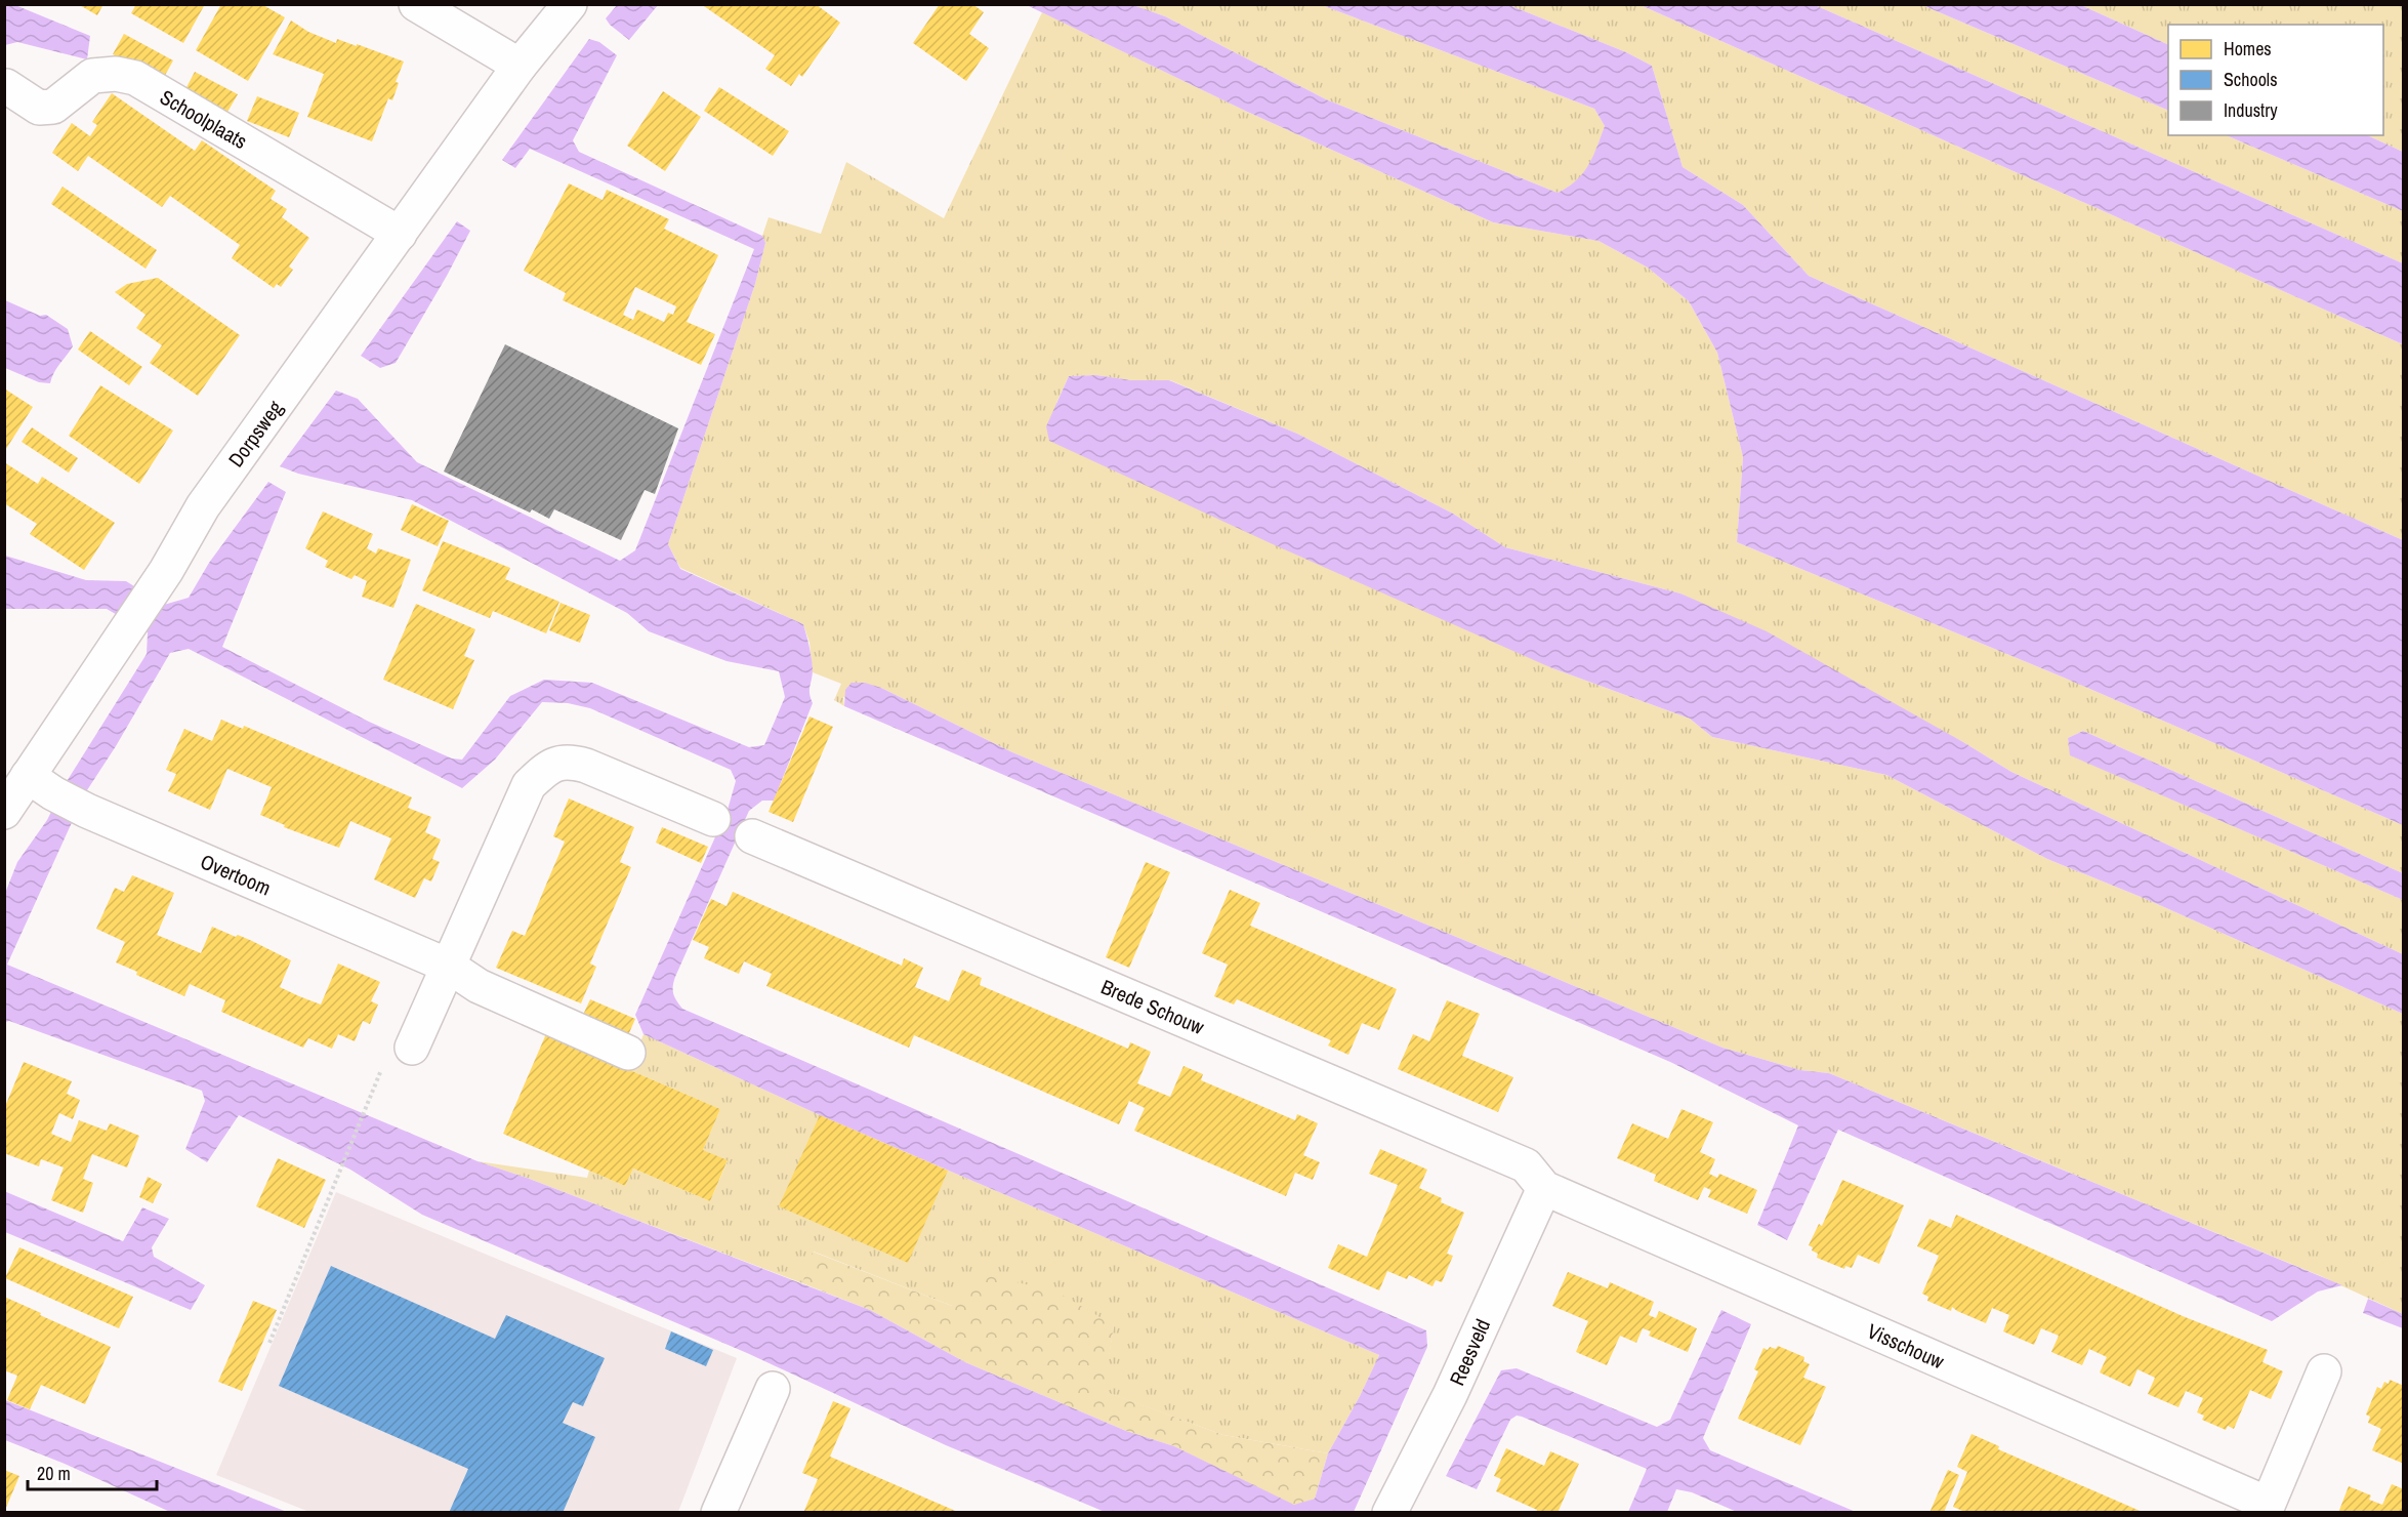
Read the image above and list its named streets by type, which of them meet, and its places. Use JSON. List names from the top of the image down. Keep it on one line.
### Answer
{"streets":{"street":["Schoolplaats","Dorpsweg","Overtoom","Brede Schouw","Visschouw","Reesveld"]},"crossings":[["Schoolplaats","Dorpsweg"],["Dorpsweg","Overtoom"],["Brede Schouw","Visschouw"],["Brede Schouw","Reesveld"],["Visschouw","Reesveld"]],"legend":["Homes","Schools","Industry"],"scale_bar":"20 m"}
